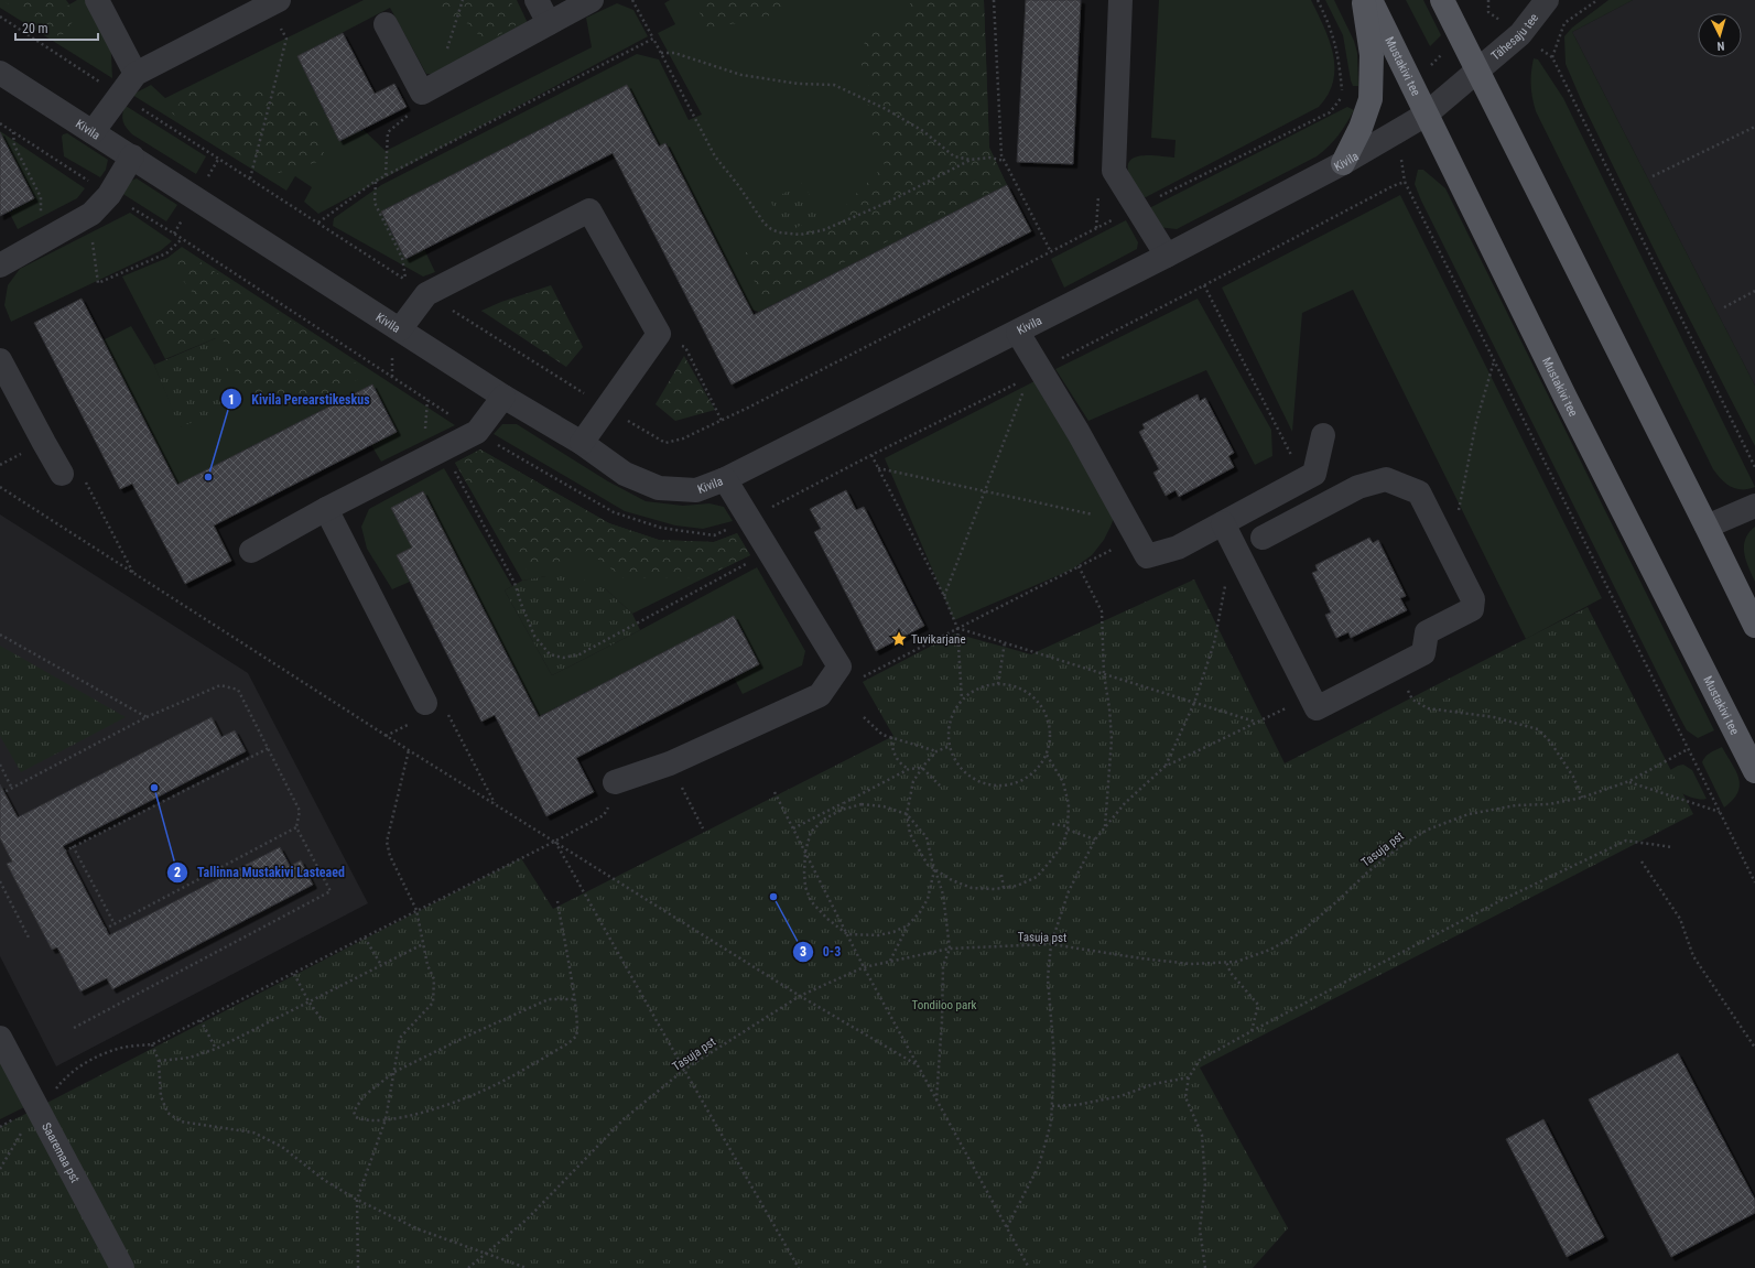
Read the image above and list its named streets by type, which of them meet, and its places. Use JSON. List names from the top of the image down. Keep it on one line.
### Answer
{"streets":{"main road":["Mustakivi tee"],"street":["Tähesaju tee","Kivila","Saaremaa pst"],"path":["Tasuja pst"]},"crossings":[["Tähesaju tee","Mustakivi tee"],["Tähesaju tee","Kivila"],["Mustakivi tee","Kivila"]],"parks":["Tondiloo park"],"places":{"other":["Kivila Perearstikeskus","Tallinna Mustakivi Lasteaed","0-3"],"place":["Tuvikarjane"]},"scale_bar":"20 m","north":"bottom"}
